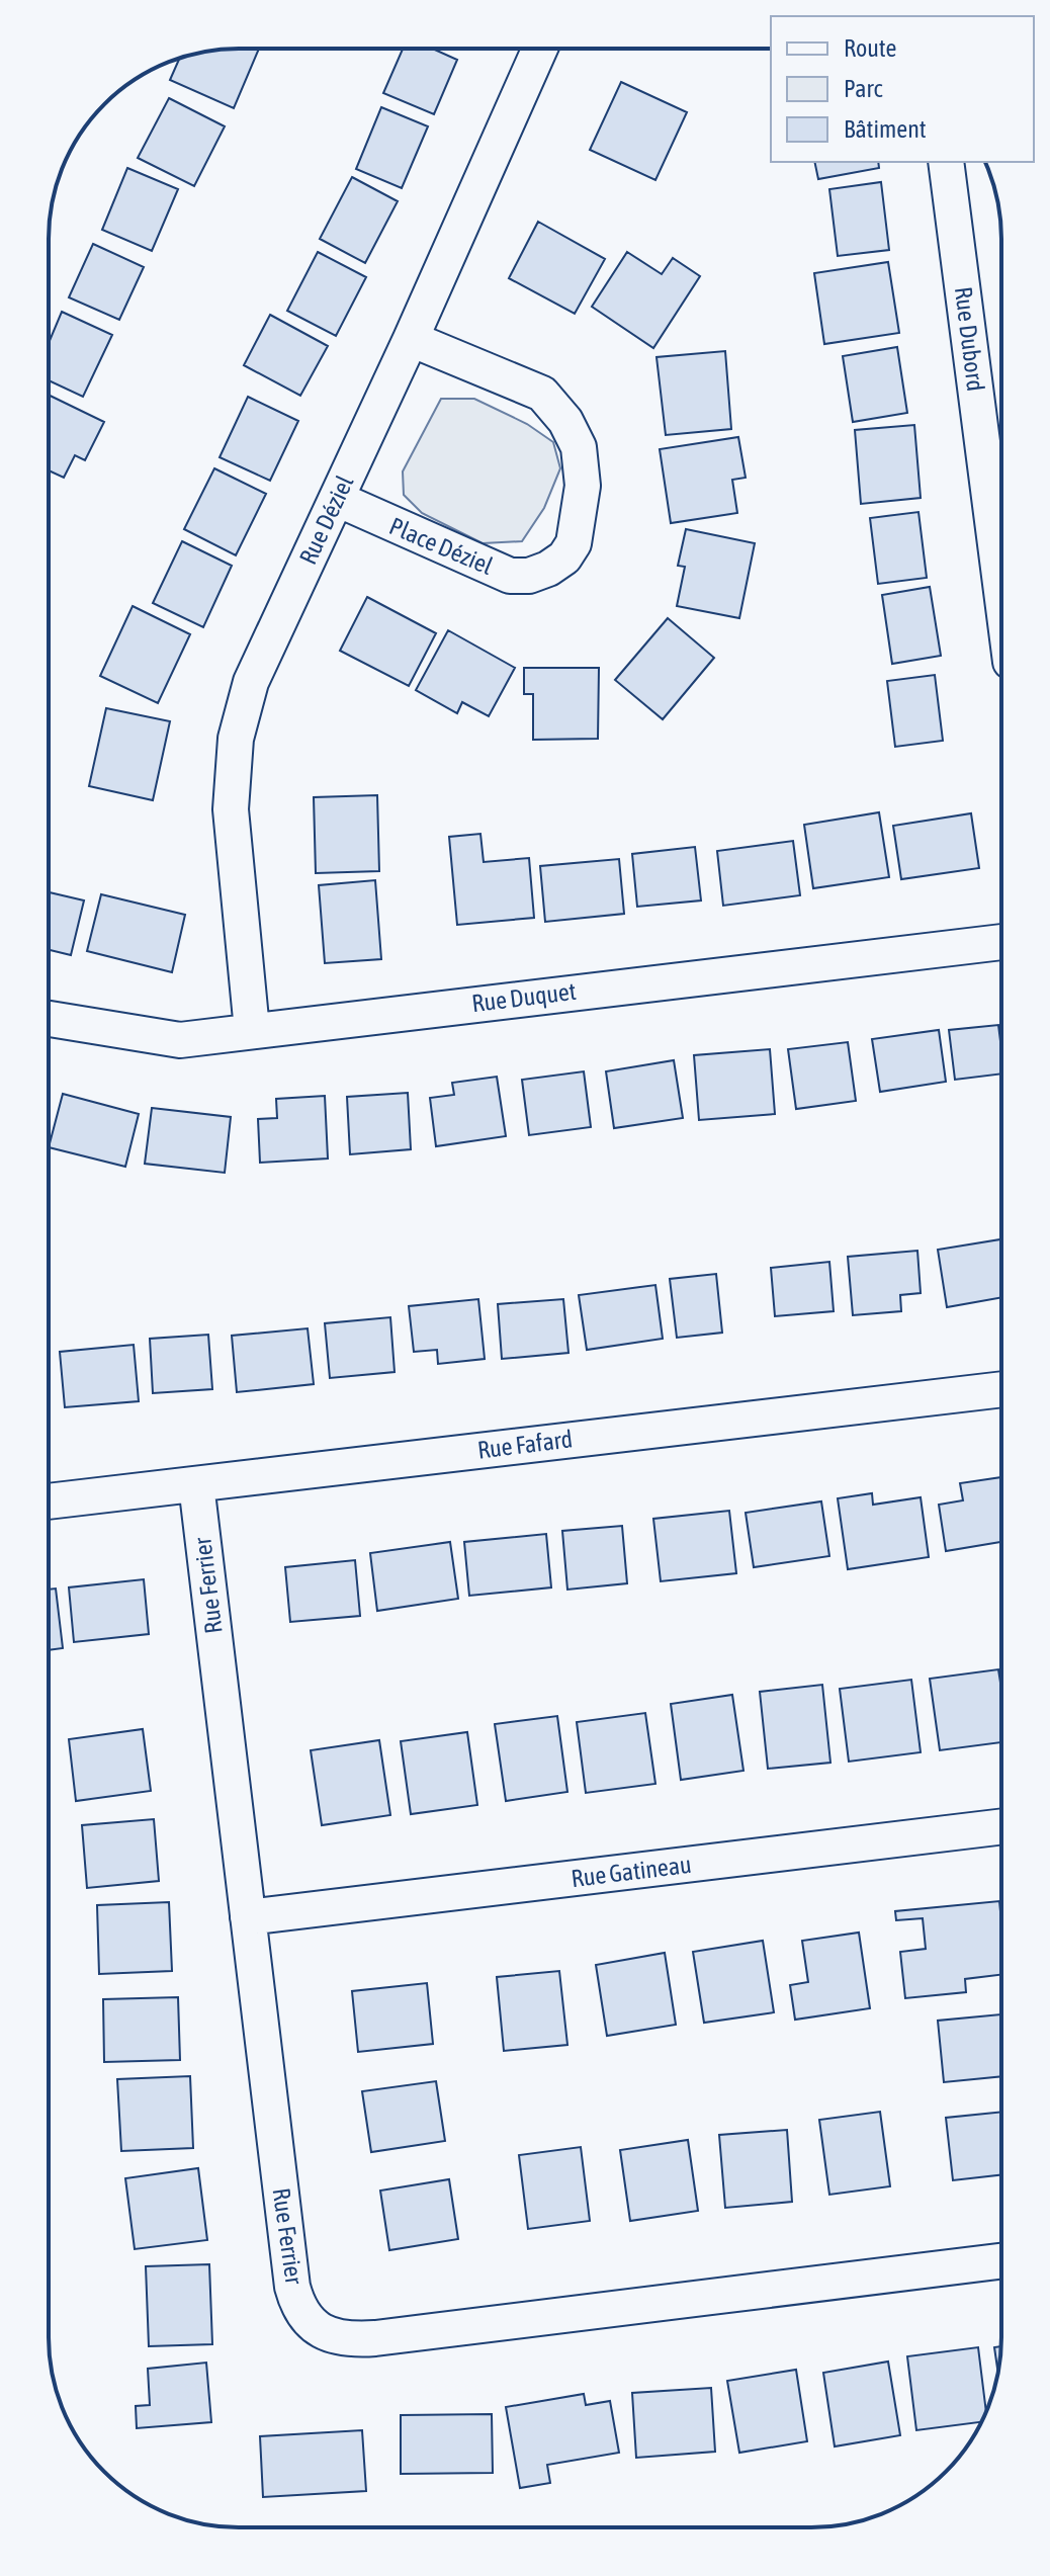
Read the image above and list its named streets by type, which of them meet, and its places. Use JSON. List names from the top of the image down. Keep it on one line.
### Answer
{"streets":{"street":["Rue Dubord","Rue Déziel","Place Déziel","Rue Duquet","Rue Fafard","Rue Ferrier","Rue Gatineau"]},"crossings":[["Rue Déziel","Place Déziel"],["Rue Déziel","Rue Duquet"],["Rue Fafard","Rue Ferrier"],["Rue Ferrier","Rue Gatineau"]],"legend":["Route","Parc","Bâtiment"]}
